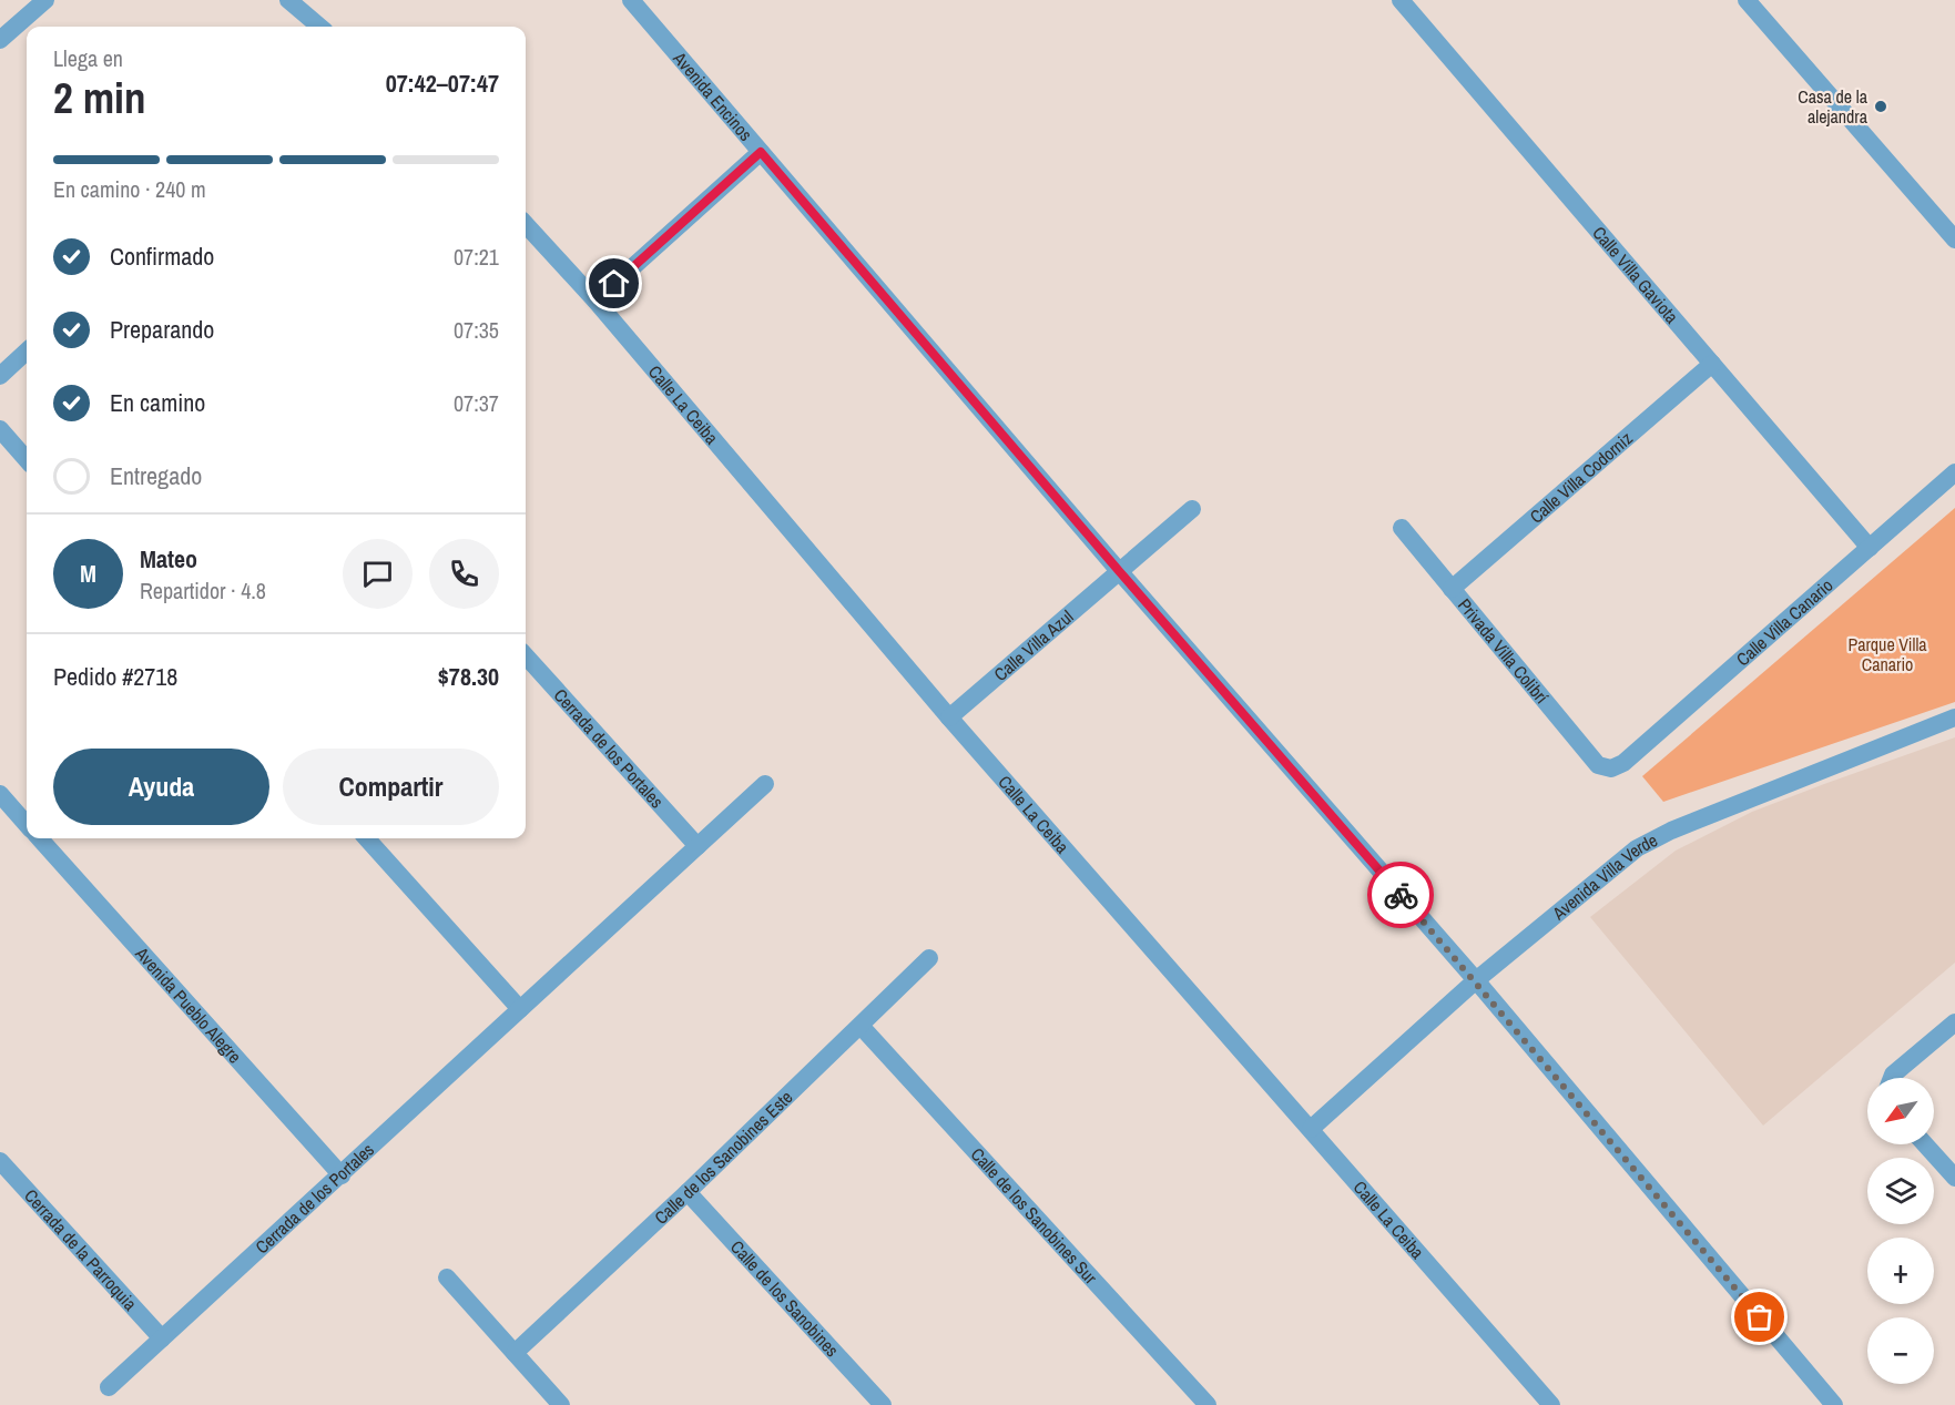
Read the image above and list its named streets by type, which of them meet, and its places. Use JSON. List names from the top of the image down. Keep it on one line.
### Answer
{"streets":{"street":["Avenida Encinos","Calle Villa Gaviota","Calle La Ceiba","Calle Villa Codorniz","Calle Villa Canario","Calle Villa Azul","Privada Villa Colibrí","Cerrada de los Portales","Avenida Villa Verde","Avenida Pueblo Alegre","Calle de los Sanobines Este","Calle de los Sanobines Sur","Cerrada de la Parroquia","Calle de los Sanobines"]},"crossings":[["Avenida Encinos","Calle Villa Azul"],["Avenida Encinos","Avenida Villa Verde"],["Calle Villa Gaviota","Calle Villa Codorniz"],["Calle Villa Gaviota","Calle Villa Canario"],["Calle La Ceiba","Calle Villa Azul"],["Calle La Ceiba","Avenida Villa Verde"],["Calle Villa Codorniz","Privada Villa Colibrí"],["Calle Villa Canario","Privada Villa Colibrí"],["Cerrada de los Portales","Avenida Pueblo Alegre"],["Cerrada de los Portales","Cerrada de la Parroquia"],["Calle de los Sanobines Este","Calle de los Sanobines Sur"],["Calle de los Sanobines Este","Calle de los Sanobines"]],"parks":["Parque Villa Canario"],"places":["Casa de la alejandra"],"north":"bottom left","page":{"heading":["2 min","Llega en","07:42–07:47"],"panel":["Mateo","Repartidor · 4.8","Pedido #2718","$78.30"],"bar":"En camino · 240 m","list":[["Confirmado","07:21"],["Preparando","07:35"],["En camino","07:37"],"Entregado"],"round":"M","buttons":["Ayuda","Compartir"],"map_buttons":["+","−"]}}
